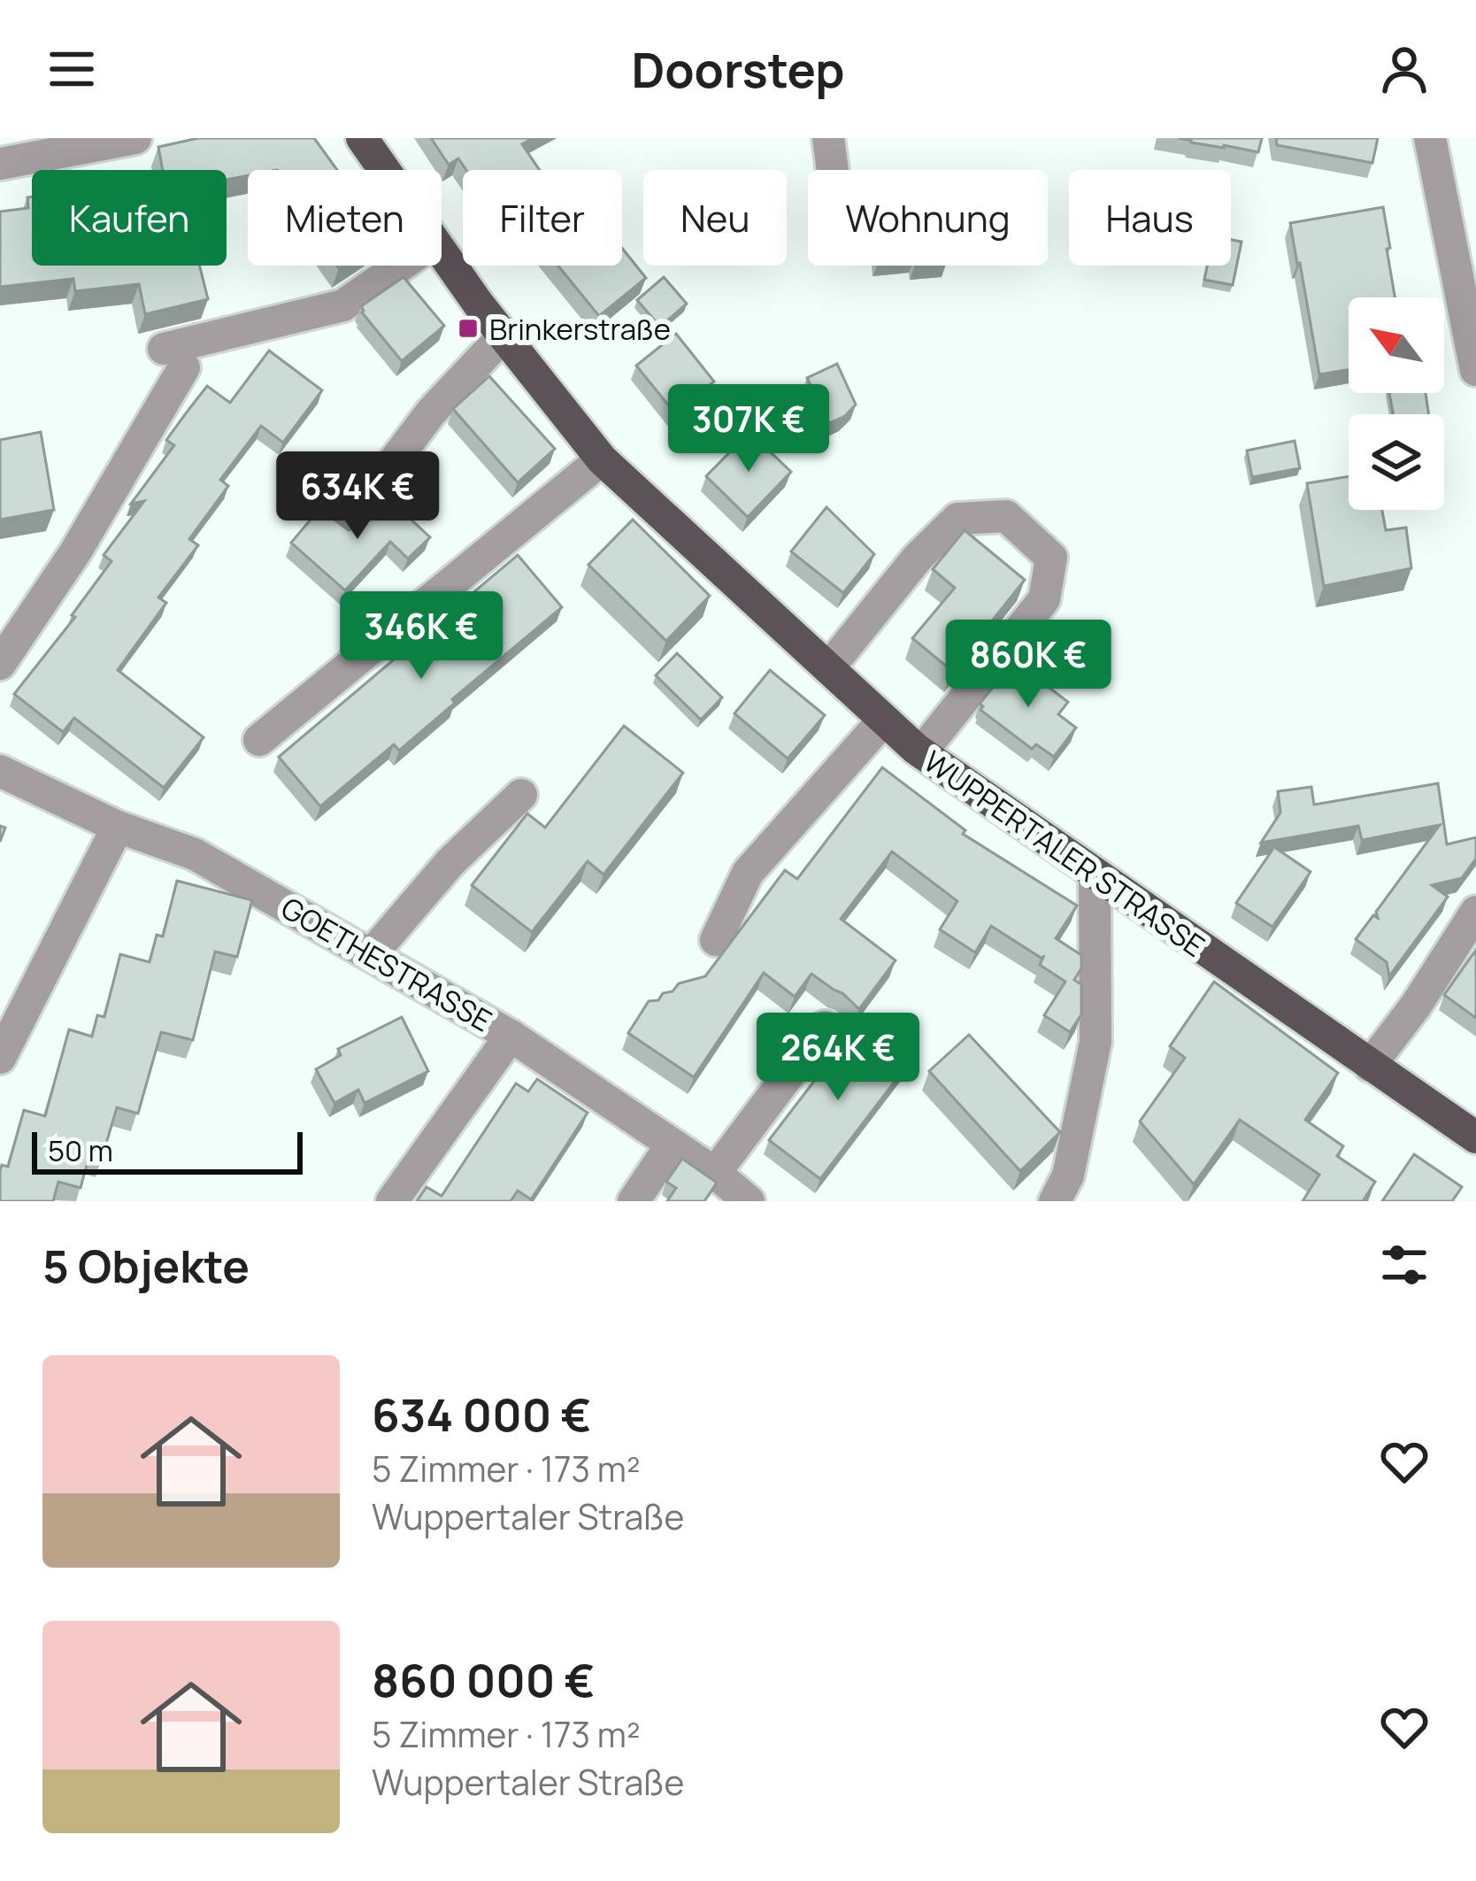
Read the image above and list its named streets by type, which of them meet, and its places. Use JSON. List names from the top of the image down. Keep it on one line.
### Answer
{"streets":{"main road":["WUPPERTALER STRASSE"],"street":["GOETHESTRASSE"]},"places":{"transit":["Brinkerstraße"]},"scale_bar":"50 m","north":"top left","page":{"header":"Doorstep","chip":["Kaufen","Mieten","Filter","Neu","Wohnung","Haus"],"price":["307K €","634K €","346K €","860K €","264K €"],"scale":"50 m","heading":"5 Objekte","list":[{"name":"634 000 €","note":"5 Zimmer · 173 m² · Wuppertaler Straße"},{"name":"860 000 €","note":"5 Zimmer · 173 m² · Wuppertaler Straße"}]}}
